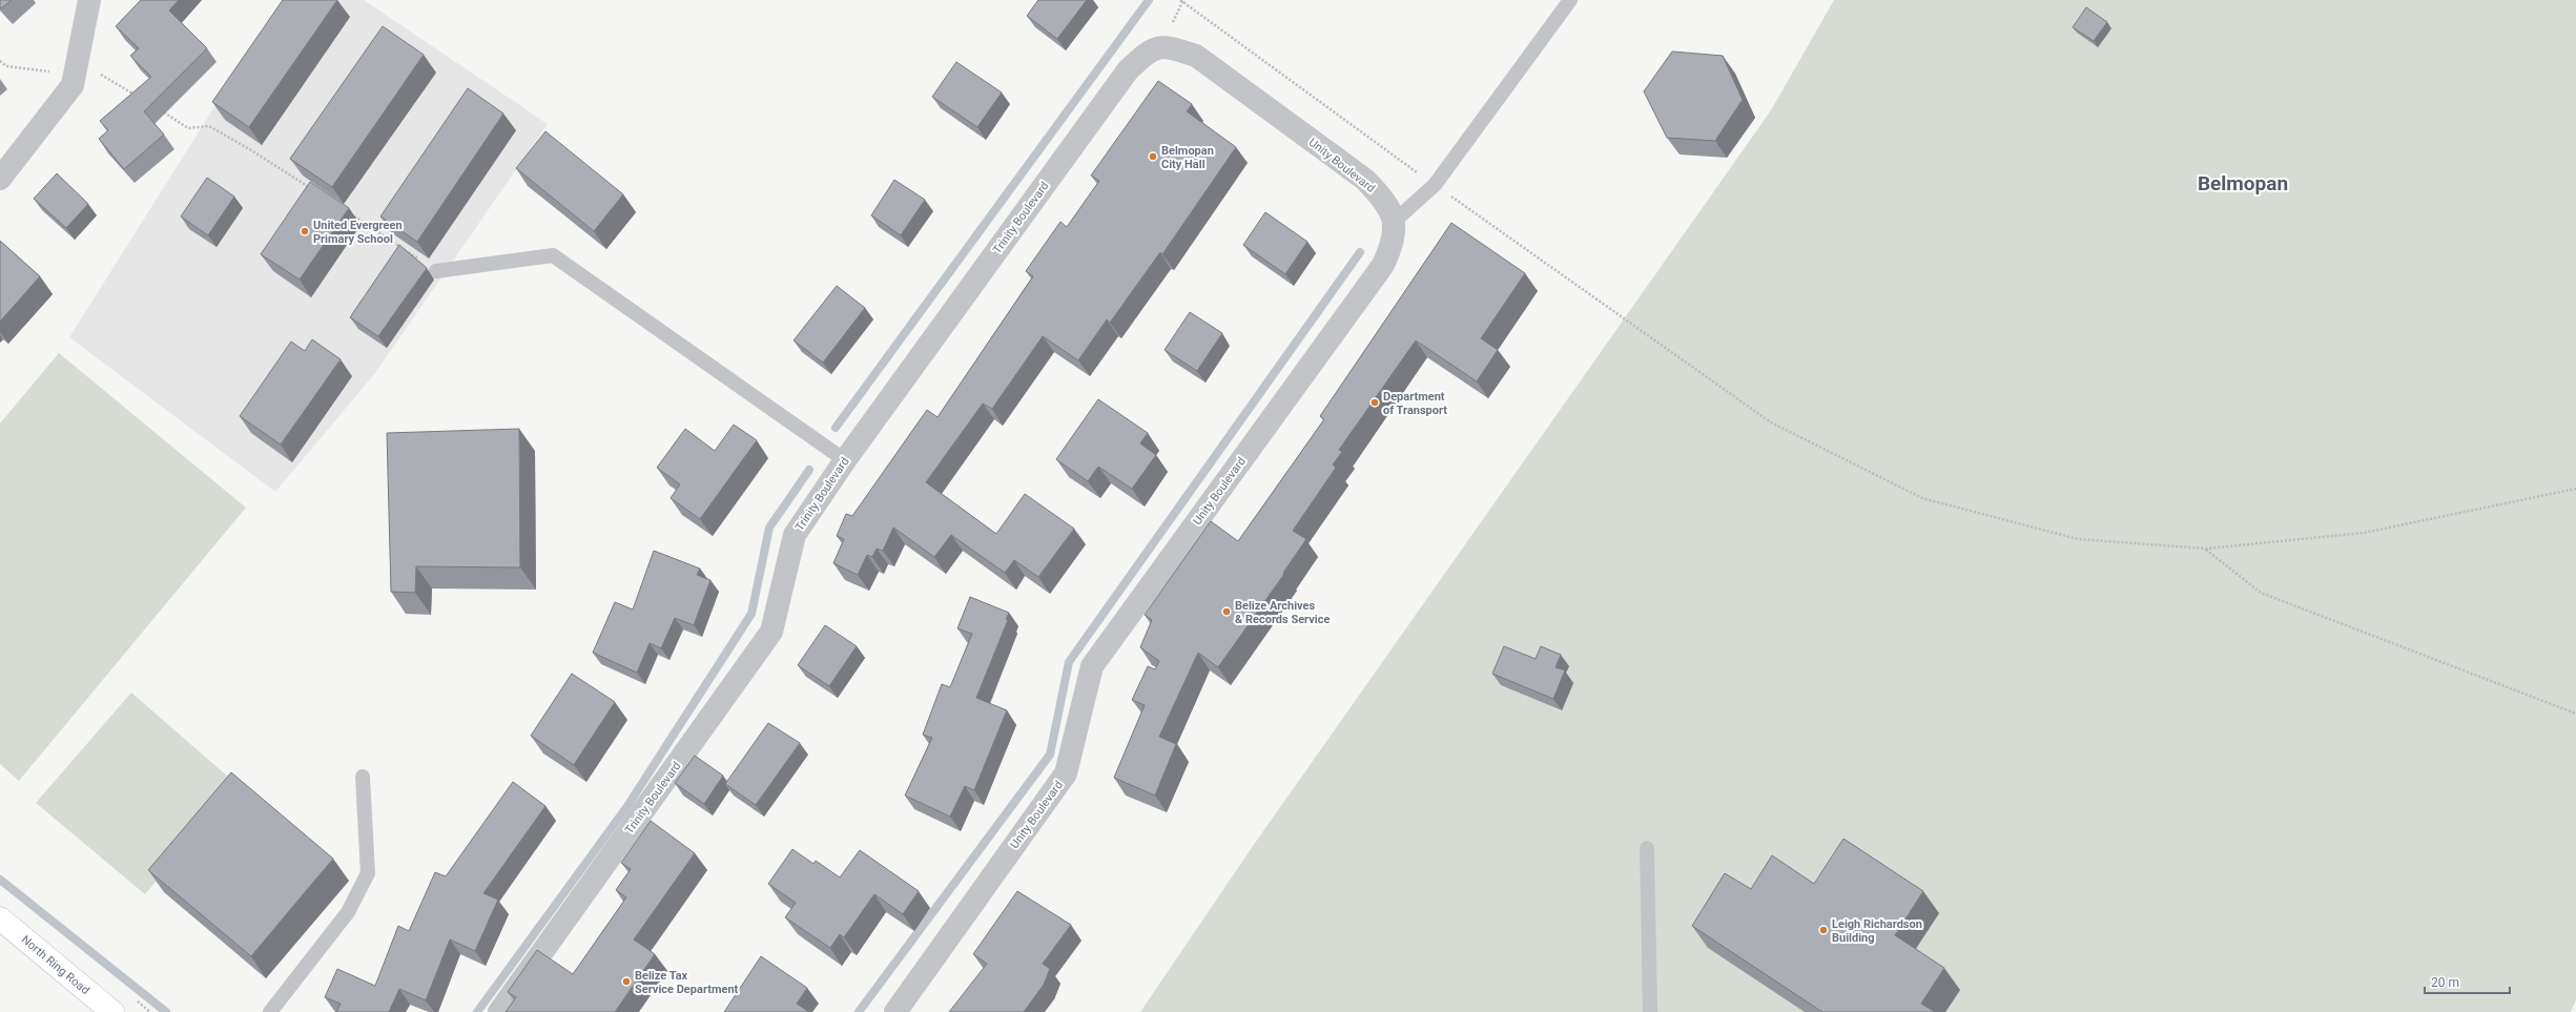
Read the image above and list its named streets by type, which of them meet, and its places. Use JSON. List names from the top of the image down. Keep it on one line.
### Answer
{"streets":{"main road":["North Ring Road"],"street":["Unity Boulevard","Trinity Boulevard"]},"crossings":[["Unity Boulevard","Trinity Boulevard"]],"districts":["Belmopan"],"places":["Belmopan City Hall","United Evergreen Primary School","Department of Transport","Belize Archives & Records Service","Leigh Richardson Building","Belize Tax Service Department"],"scale_bar":"20 m"}
